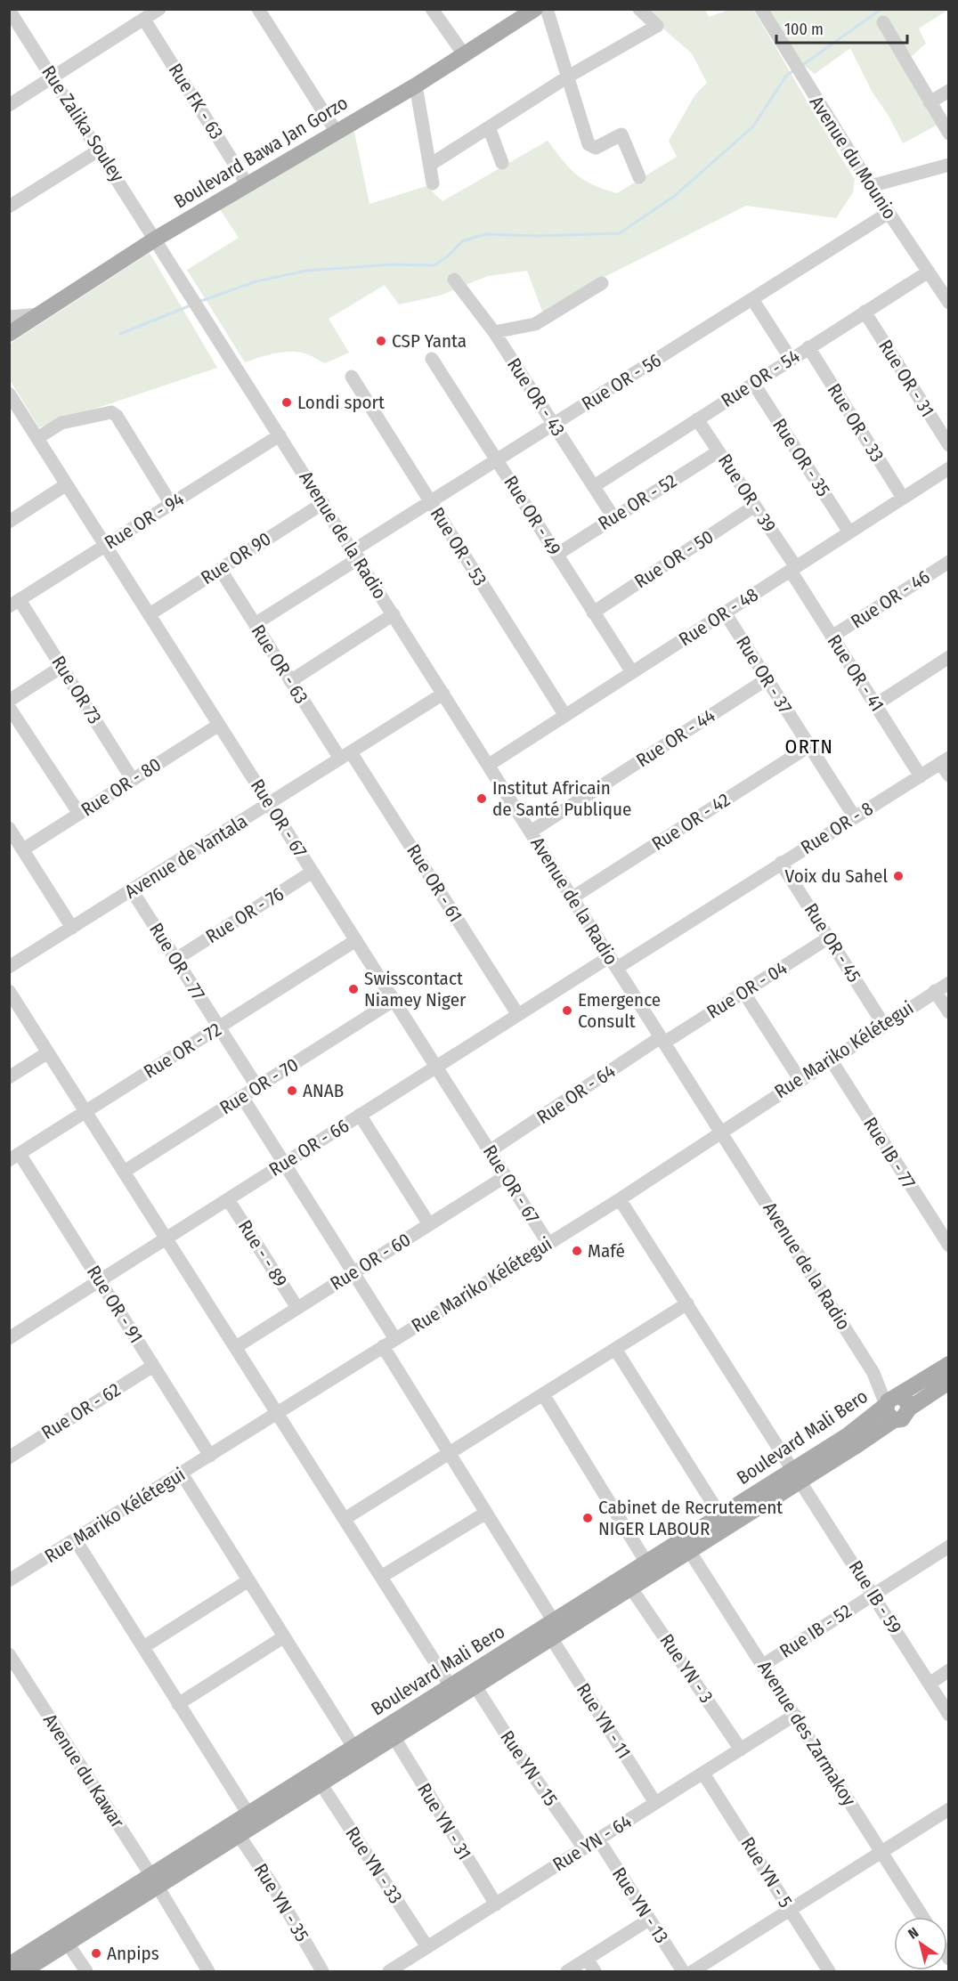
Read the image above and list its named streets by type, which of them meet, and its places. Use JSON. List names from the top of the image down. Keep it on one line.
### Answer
{"streets":{"main road":["Boulevard Bawa Jan Gorzo","Boulevard Mali Bero"],"street":["Rue FK - 63","Rue Zalika Souley","Avenue du Mounio","Rue OR - 54","Rue OR - 31","Rue OR - 56","Rue OR - 43","Rue OR - 33","Rue OR - 35","Rue OR - 39","Rue OR - 52","Rue OR - 49","Rue OR - 94","Avenue de la Radio","Rue OR - 53","Rue OR 90","Rue OR - 50","Rue OR - 46","Rue OR - 48","Rue OR - 63","Rue OR - 41","Rue OR - 37","Rue OR 73","Rue OR - 44","Rue OR - 80","Rue OR - 67","Rue OR - 42","Rue OR - 8","Avenue de Yantala","Rue OR - 61","Rue OR - 76","Rue OR - 45","Rue OR - 77","Rue OR - 04","Rue Mariko Kélétegui","Rue OR - 72","Rue OR - 70","Rue OR - 64","Rue OR - 66","Rue IB - 77","Rue - - 89","Rue OR - 60","Rue OR - 91","Rue OR - 62","Rue IB - 59","Rue IB - 52","Rue YN - 3","Rue YN - 11","Avenue des Zarmakoy","Rue YN - 15","Avenue du Kawar","Rue YN - 31","Rue YN - 64","Rue YN - 33","Rue YN - 5","Rue YN - 35","Rue YN - 13"]},"crossings":[["Rue FK - 63","Boulevard Bawa Jan Gorzo"],["Rue Zalika Souley","Boulevard Bawa Jan Gorzo"],["Rue Zalika Souley","Avenue de la Radio"],["Boulevard Bawa Jan Gorzo","Avenue de la Radio"],["Avenue du Mounio","Rue OR - 54"],["Avenue du Mounio","Rue OR - 56"],["Rue OR - 54","Rue OR - 31"],["Rue OR - 54","Rue OR - 43"],["Rue OR - 54","Rue OR - 33"],["Rue OR - 54","Rue OR - 35"],["Rue OR - 54","Rue OR - 39"],["Rue OR - 56","Rue OR - 43"],["Rue OR - 56","Rue OR - 49"],["Rue OR - 56","Avenue de la Radio"],["Rue OR - 56","Rue OR - 53"],["Rue OR - 56","Rue OR - 63"],["Rue OR - 43","Rue OR - 52"],["Rue OR - 33","Rue OR - 48"],["Rue OR - 35","Rue OR - 48"],["Rue OR - 39","Rue OR - 52"],["Rue OR - 39","Rue OR - 50"],["Rue OR - 39","Rue OR - 48"],["Rue OR - 39","Rue OR - 41"],["Rue OR - 52","Rue OR - 49"],["Rue OR - 49","Rue OR - 50"],["Rue OR - 49","Rue OR - 48"],["Rue OR - 94","Avenue de la Radio"],["Rue OR - 94","Rue OR 73"],["Rue OR - 94","Rue OR - 67"],["Avenue de la Radio","Rue OR 90"],["Avenue de la Radio","Rue OR - 48"],["Avenue de la Radio","Rue OR - 44"],["Avenue de la Radio","Rue OR - 42"],["Avenue de la Radio","Rue OR - 8"],["Avenue de la Radio","Avenue de Yantala"],["Avenue de la Radio","Rue OR - 04"],["Avenue de la Radio","Rue Mariko Kélétegui"],["Avenue de la Radio","Rue OR - 64"],["Avenue de la Radio","Rue OR - 66"],["Avenue de la Radio","Boulevard Mali Bero"],["Rue OR - 53","Rue OR - 48"],["Rue OR 90","Rue OR - 63"],["Rue OR 90","Rue OR - 67"],["Rue OR - 46","Rue OR - 41"],["Rue OR - 48","Rue OR - 41"],["Rue OR - 48","Rue OR - 37"],["Rue OR - 63","Avenue de Yantala"],["Rue OR - 63","Rue OR - 61"],["Rue OR - 41","Rue OR - 8"],["Rue OR - 37","Rue OR - 44"],["Rue OR - 37","Rue OR - 42"],["Rue OR - 37","Rue OR - 8"],["Rue OR 73","Rue OR - 80"],["Rue OR - 80","Rue OR - 67"],["Rue OR - 67","Avenue de Yantala"],["Rue OR - 67","Rue OR - 76"],["Rue OR - 67","Rue Mariko Kélétegui"],["Rue OR - 67","Rue OR - 72"],["Rue OR - 67","Rue OR - 70"],["Rue OR - 67","Rue OR - 64"],["Rue OR - 67","Rue OR - 66"],["Rue OR - 67","Rue OR - 60"],["Rue OR - 8","Rue OR - 45"],["Rue OR - 8","Rue OR - 66"],["Avenue de Yantala","Rue OR - 61"],["Avenue de Yantala","Rue OR - 77"],["Rue OR - 61","Rue OR - 66"],["Rue OR - 76","Rue OR - 77"],["Rue OR - 45","Rue OR - 04"],["Rue OR - 45","Rue Mariko Kélétegui"],["Rue OR - 77","Rue OR - 72"],["Rue OR - 77","Rue OR - 70"],["Rue OR - 04","Rue OR - 64"],["Rue Mariko Kélétegui","Rue IB - 77"],["Rue Mariko Kélétegui","Rue OR - 91"],["Rue Mariko Kélétegui","Rue IB - 59"],["Rue Mariko Kélétegui","Rue YN - 11"],["Rue OR - 72","Rue OR - 91"],["Rue OR - 66","Rue - - 89"],["Rue OR - 66","Rue OR - 91"],["Rue - - 89","Rue OR - 60"],["Rue OR - 91","Rue OR - 62"],["Boulevard Mali Bero","Rue IB - 59"],["Boulevard Mali Bero","Rue YN - 3"],["Boulevard Mali Bero","Rue YN - 11"],["Boulevard Mali Bero","Avenue des Zarmakoy"],["Boulevard Mali Bero","Rue YN - 15"],["Boulevard Mali Bero","Avenue du Kawar"],["Boulevard Mali Bero","Rue YN - 31"],["Boulevard Mali Bero","Rue YN - 33"],["Boulevard Mali Bero","Rue YN - 35"],["Rue IB - 59","Rue IB - 52"],["Rue IB - 52","Avenue des Zarmakoy"],["Rue YN - 3","Rue YN - 64"],["Rue YN - 11","Rue YN - 64"],["Avenue des Zarmakoy","Rue YN - 64"],["Rue YN - 15","Rue YN - 64"],["Rue YN - 31","Rue YN - 64"],["Rue YN - 64","Rue YN - 33"],["Rue YN - 64","Rue YN - 5"],["Rue YN - 64","Rue YN - 13"]],"districts":["ORTN"],"places":["CSP Yanta","Londi sport","Institut Africain de Santé Publique","Voix du Sahel","Swisscontact Niamey Niger","Emergence Consult","ANAB","Mafé","Cabinet de Recrutement NIGER LABOUR","Anpips"],"scale_bar":"100 m","north":"top left"}
